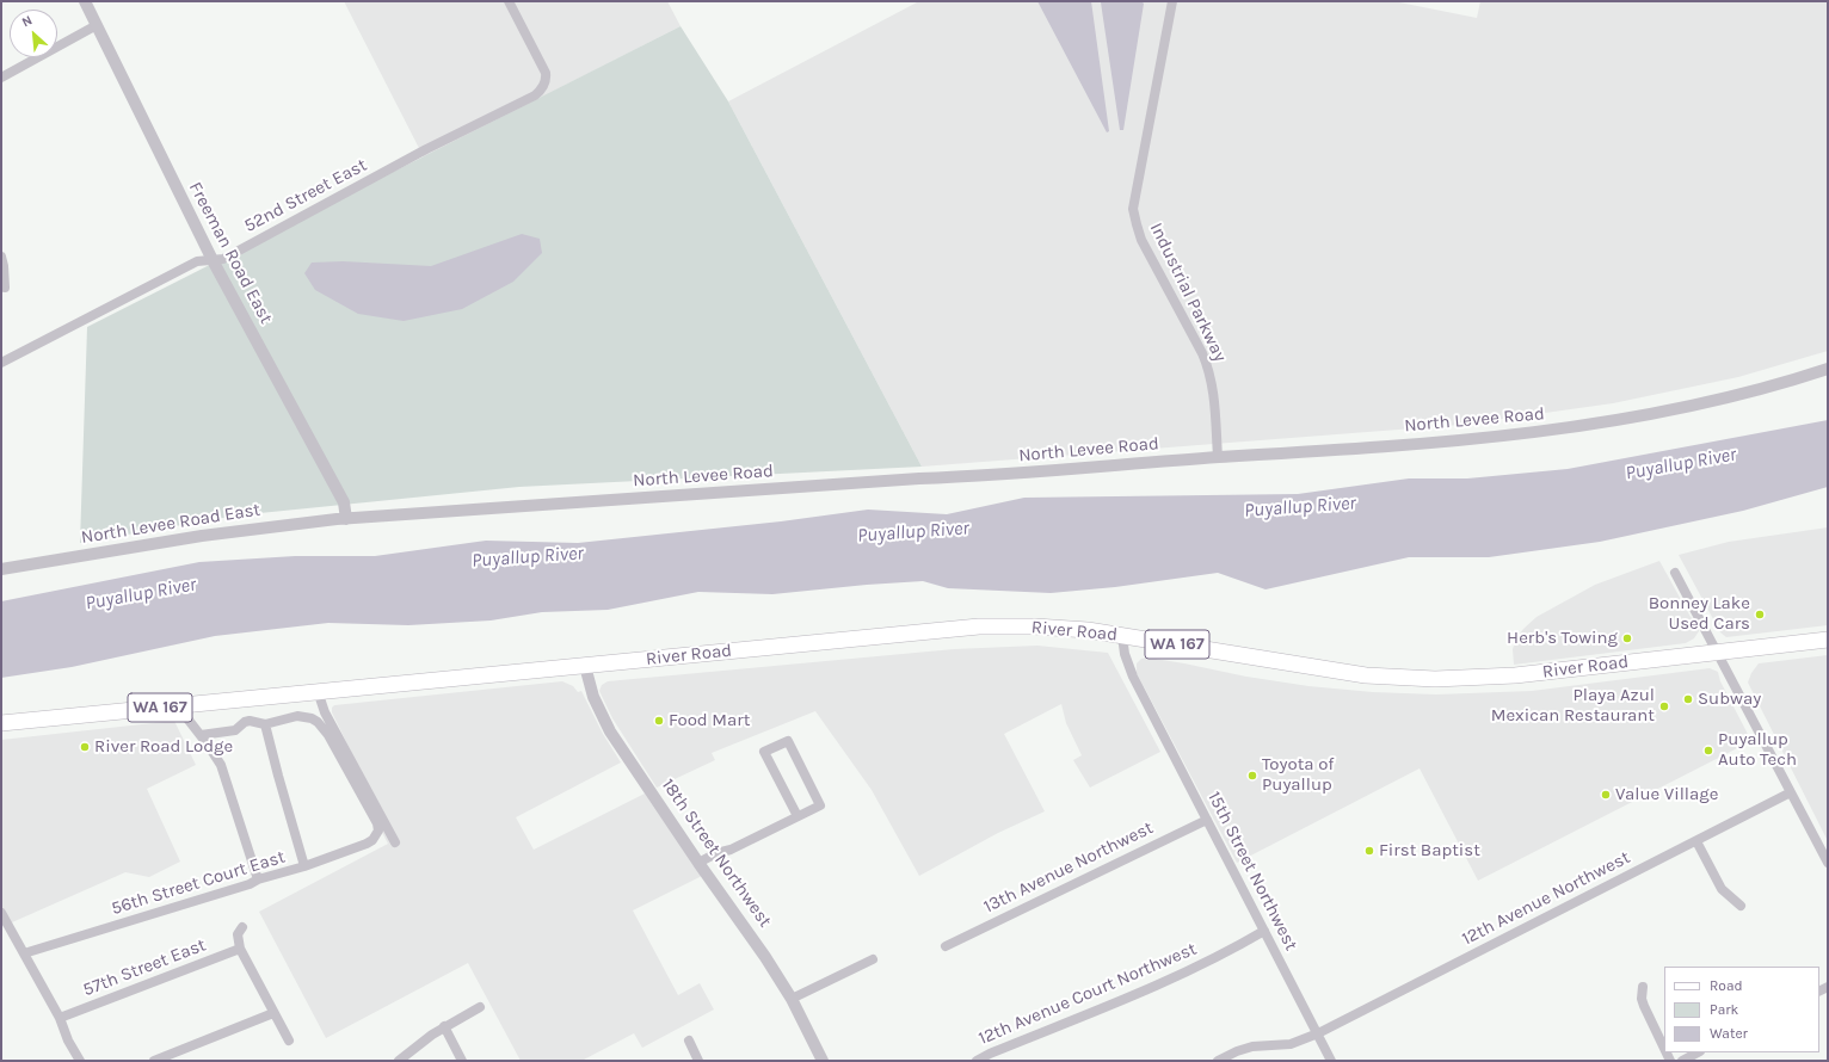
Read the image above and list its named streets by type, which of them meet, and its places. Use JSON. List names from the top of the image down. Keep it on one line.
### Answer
{"streets":{"main road":["River Road","WA 167"],"street":["52nd Street East","Freeman Road East","Industrial Parkway","North Levee Road","North Levee Road East","18th Street Northwest","13th Avenue Northwest","15th Street Northwest","56th Street Court East","12th Avenue Northwest","57th Street East","12th Avenue Court Northwest"]},"crossings":[["52nd Street East","Freeman Road East"],["Freeman Road East","North Levee Road"],["Freeman Road East","North Levee Road East"],["Industrial Parkway","North Levee Road"],["North Levee Road","North Levee Road East"],["River Road","WA 167"],["River Road","18th Street Northwest"],["River Road","15th Street Northwest"],["13th Avenue Northwest","15th Street Northwest"],["15th Street Northwest","12th Avenue Northwest"],["15th Street Northwest","12th Avenue Court Northwest"]],"water":["Puyallup River"],"places":["Bonney Lake Used Cars","Herb's Towing","Subway","Playa Azul Mexican Restaurant","Food Mart","River Road Lodge","Puyallup Auto Tech","Toyota of Puyallup","Value Village","First Baptist"],"legend":["Road","Park","Water"],"north":"top left"}
